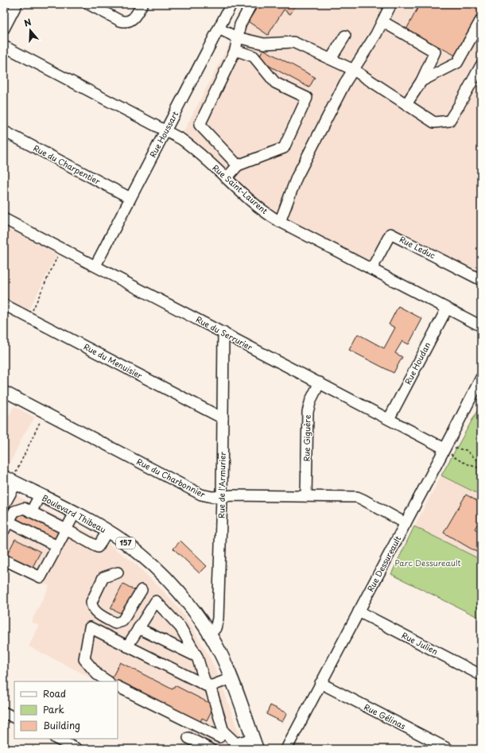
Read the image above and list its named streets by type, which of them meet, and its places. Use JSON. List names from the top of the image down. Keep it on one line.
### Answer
{"streets":{"main road":["Boulevard Thibeau","157"],"street":["Rue Houssart","Rue du Charpentier","Rue Saint-Laurent","Rue Leduc","Rue du Serrurier","Rue du Menuisier","Rue Houdan","Rue Giguère","Rue du Charbonnier","Rue de l'Armurier","Rue Dessureault","Rue Julien","Rue Gélinas"]},"crossings":[["Rue Houssart","Rue du Charpentier"],["Rue Houssart","Rue Saint-Laurent"],["Rue Houssart","Rue du Serrurier"],["Rue Saint-Laurent","Rue Leduc"],["Rue Saint-Laurent","Rue Houdan"],["Rue du Serrurier","Rue Houdan"],["Rue du Serrurier","Rue Giguère"],["Rue du Serrurier","Rue de l'Armurier"],["Rue du Serrurier","Rue Dessureault"],["Rue du Menuisier","Rue de l'Armurier"],["Rue Giguère","Rue du Charbonnier"],["Rue du Charbonnier","Rue de l'Armurier"],["Rue du Charbonnier","Rue Dessureault"],["Rue de l'Armurier","Boulevard Thibeau"],["Rue Dessureault","Rue Julien"],["Rue Dessureault","Rue Gélinas"]],"parks":["Parc Dessureault"],"legend":["Road","Park","Building"],"north":"top"}
